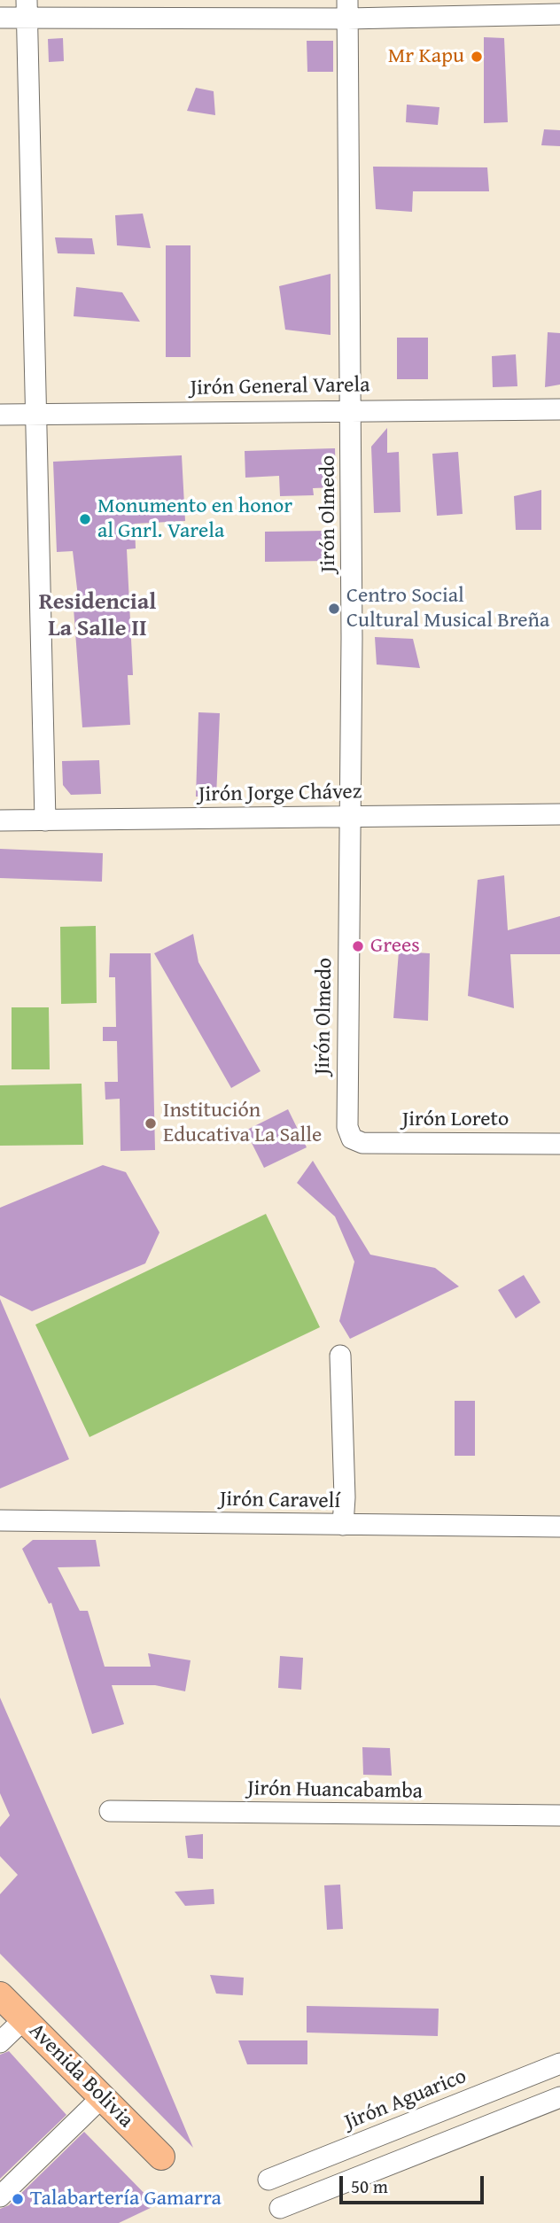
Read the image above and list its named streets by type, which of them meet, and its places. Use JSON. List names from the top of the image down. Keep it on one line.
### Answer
{"streets":{"main road":["Avenida Bolivia"],"street":["Jirón General Varela","Jirón Olmedo","Jirón Jorge Chávez","Jirón Loreto","Jirón Caravelí","Jirón Huancabamba","Jirón Aguarico"]},"crossings":[["Jirón General Varela","Jirón Olmedo"],["Jirón Olmedo","Jirón Jorge Chávez"],["Jirón Olmedo","Jirón Loreto"]],"districts":["Residencial La Salle II"],"places":["Mr Kapu","Monumento en honor al Gnrl. Varela","Centro Social Cultural Musical Breña","Grees","Institución Educativa La Salle","Talabartería Gamarra"],"scale_bar":"50 m"}
